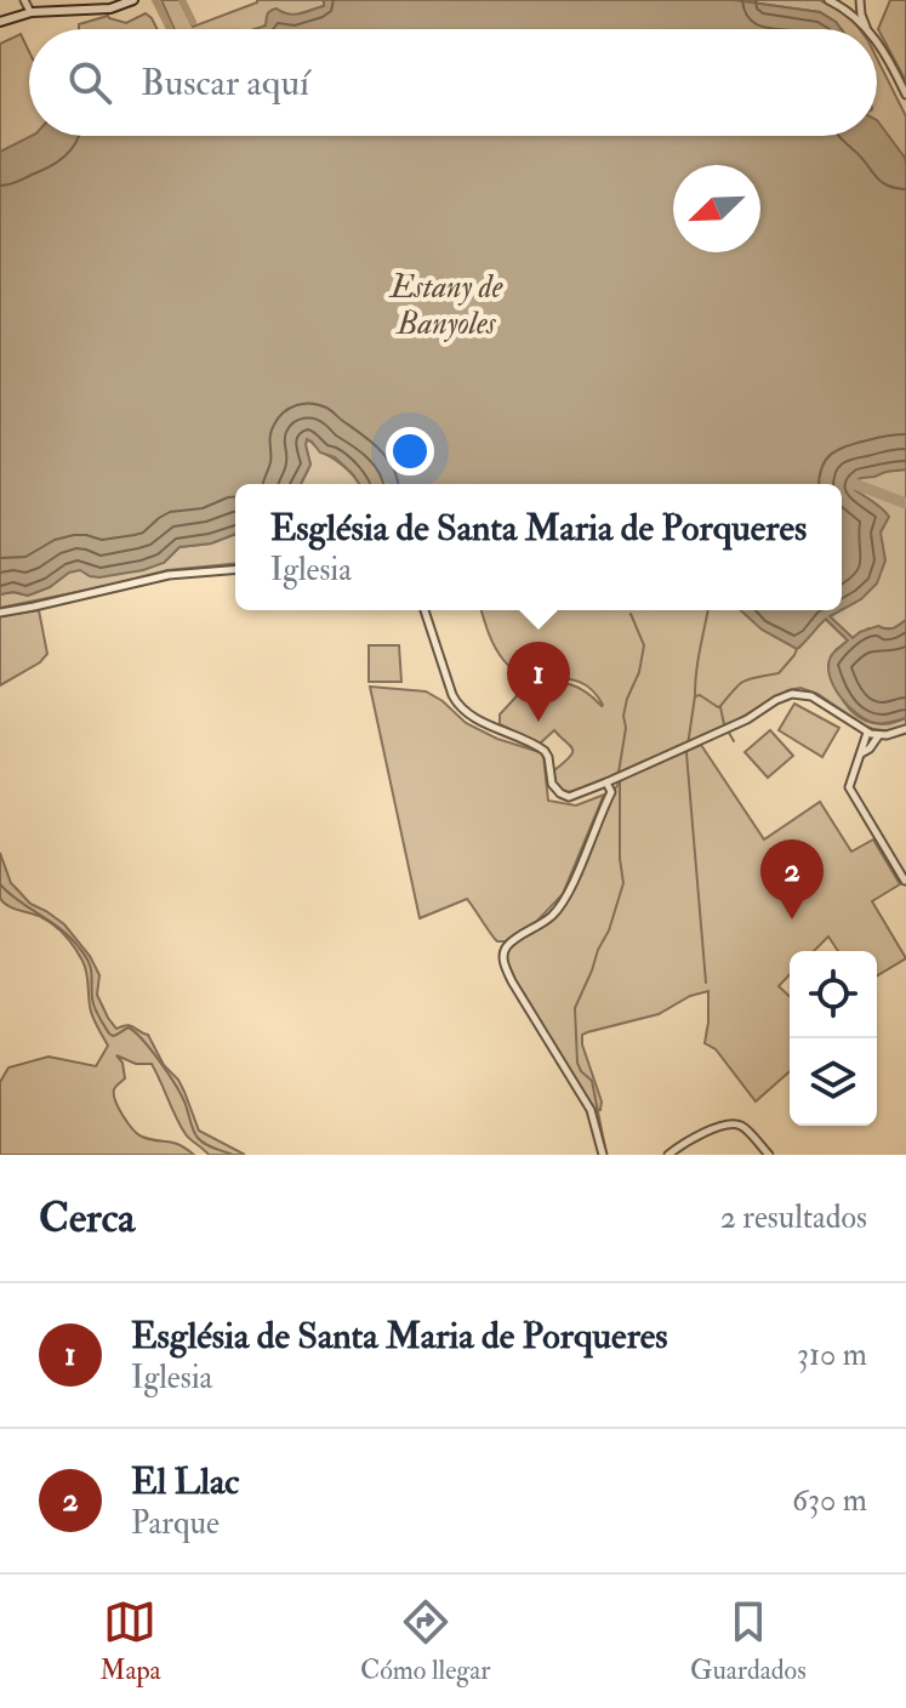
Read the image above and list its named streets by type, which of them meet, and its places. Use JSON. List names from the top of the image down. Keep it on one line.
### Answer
{"water":["Estany de Banyoles"],"north":"bottom left","page":{"search":"Buscar aquí","popup":["Església de Santa Maria de Porqueres","Iglesia"],"pins":["1","2"],"heading":["Cerca","2 resultados"],"list":[{"mark":"1","name":"Església de Santa Maria de Porqueres","note":"Iglesia","value":"310 m"},{"mark":"2","name":"El Llac","note":"Parque","value":"630 m"}],"nav":["Mapa","Cómo llegar","Guardados"]}}
